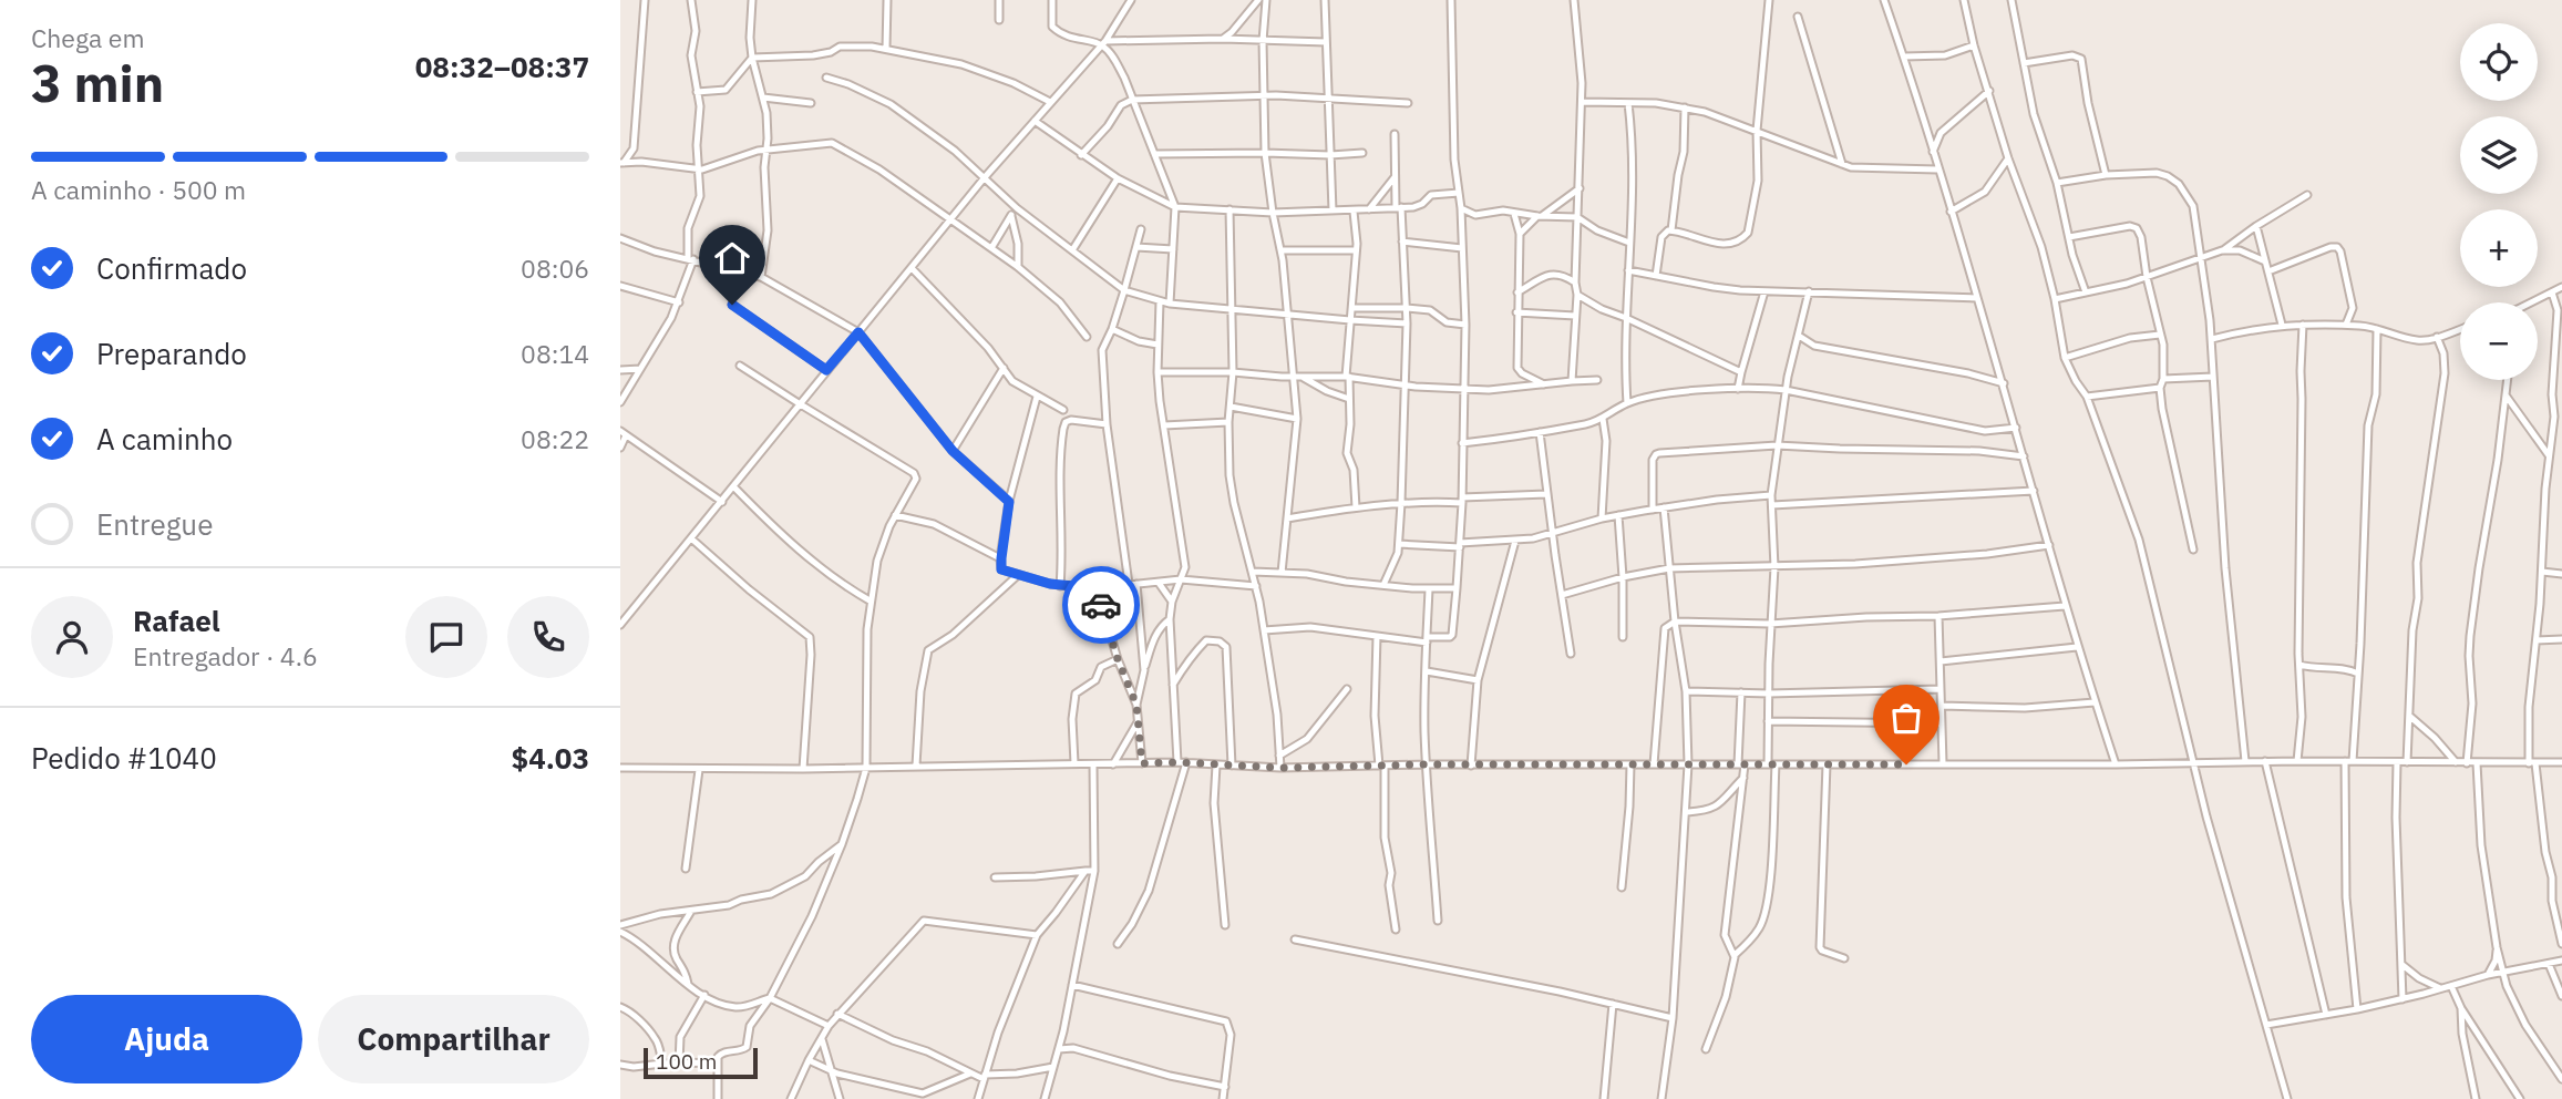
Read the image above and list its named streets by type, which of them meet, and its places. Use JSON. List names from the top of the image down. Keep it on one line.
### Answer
{"scale_bar":"100 m","page":{"heading":["3 min","Chega em","08:32–08:37"],"panel":["Rafael","Entregador · 4.6","Pedido #1040","$4.03"],"map_buttons":["+","−"],"bar":"A caminho · 500 m","list":[["Confirmado","08:06"],["Preparando","08:14"],["A caminho","08:22"],"Entregue"],"buttons":["Ajuda","Compartilhar"],"scale":"100 m"}}
